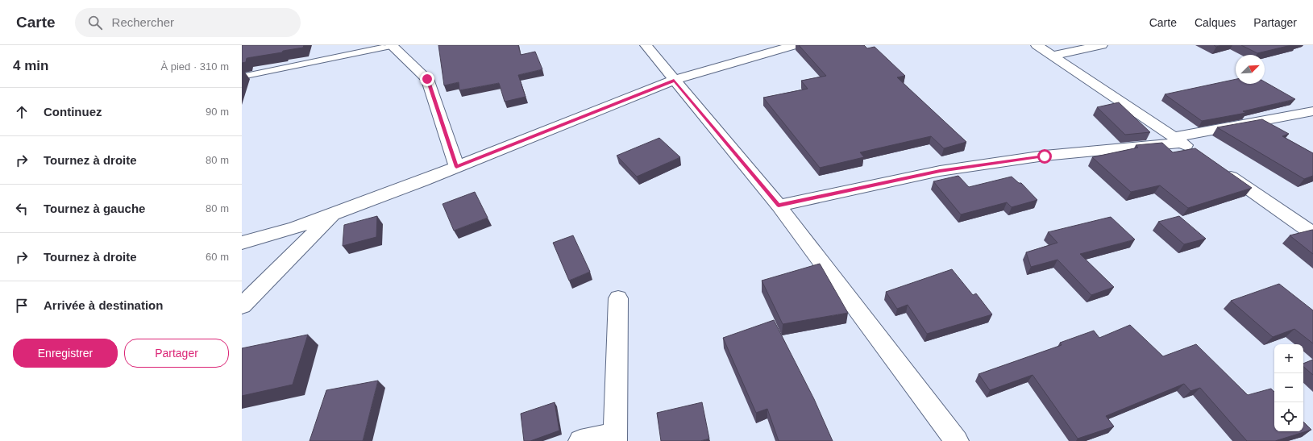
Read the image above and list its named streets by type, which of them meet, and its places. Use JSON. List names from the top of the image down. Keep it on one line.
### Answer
{"north":"top right","page":{"header":"Carte","search":"Rechercher","nav":["Carte","Calques","Partager"],"heading":["4 min","À pied · 310 m"],"list":[["Continuez","90 m"],["Tournez à droite","80 m"],["Tournez à gauche","80 m"],["Tournez à droite","60 m"],"Arrivée à destination"],"buttons":["Enregistrer","Partager"],"map_buttons":["+","−"]}}
